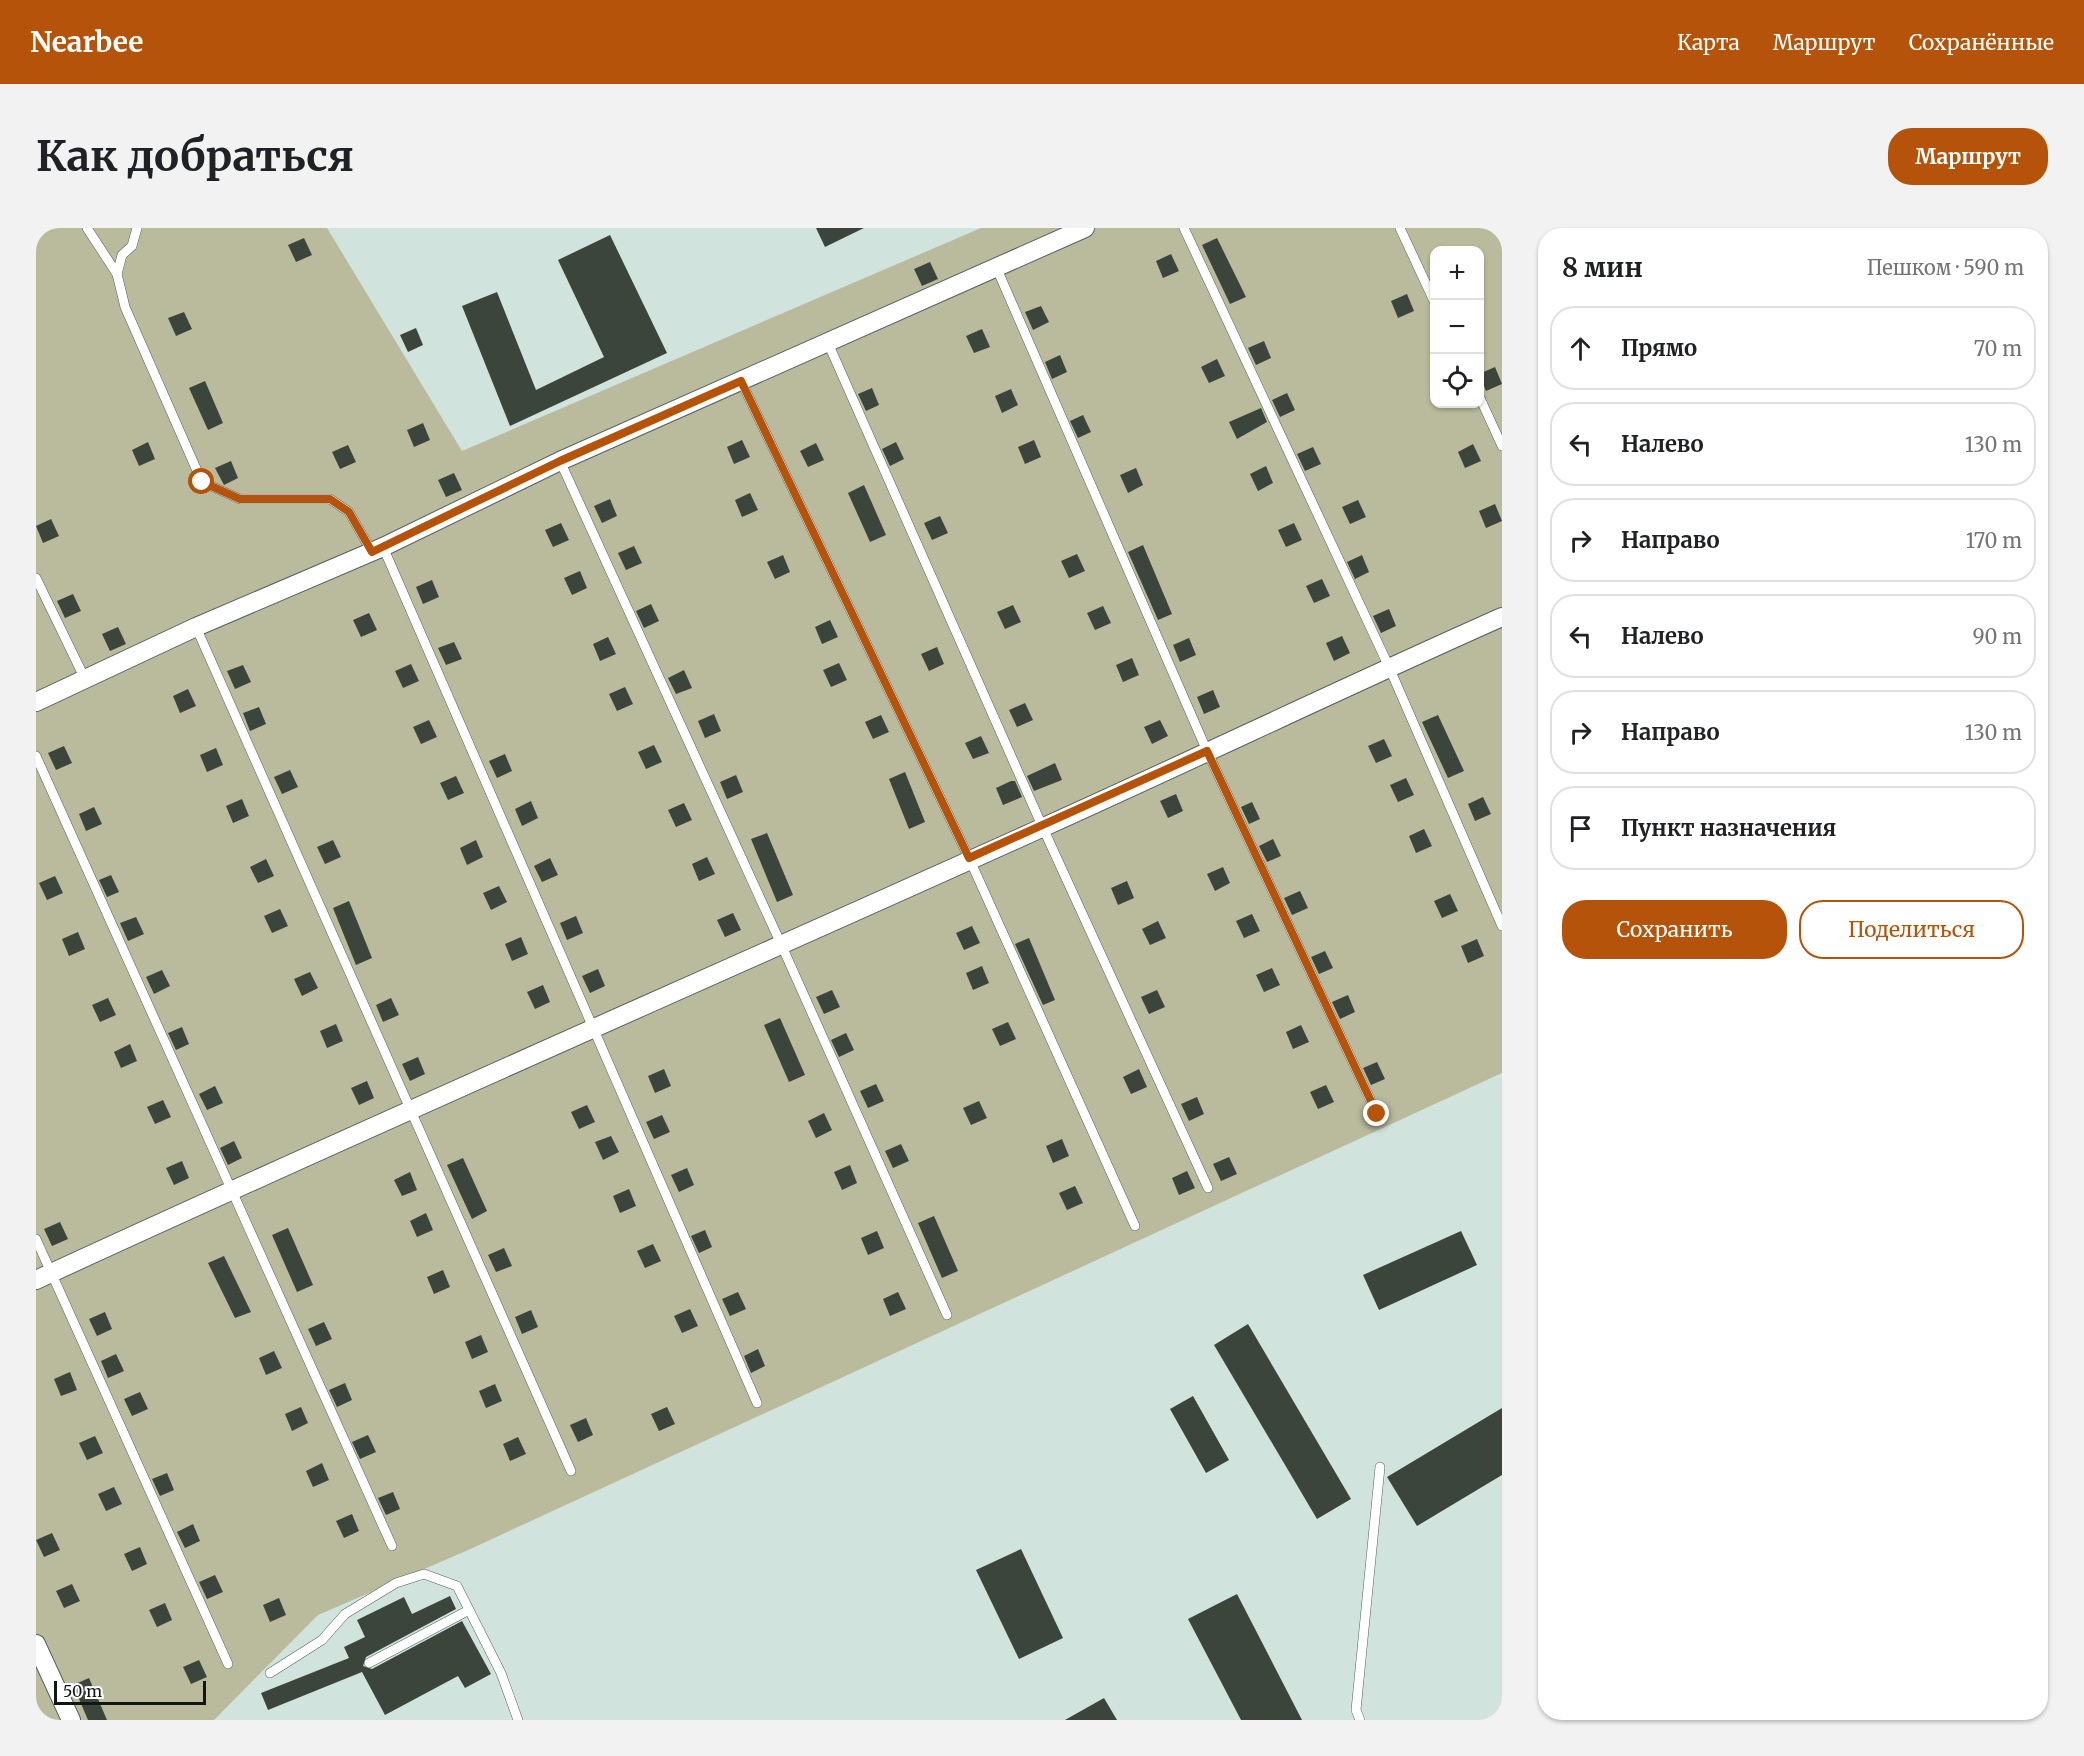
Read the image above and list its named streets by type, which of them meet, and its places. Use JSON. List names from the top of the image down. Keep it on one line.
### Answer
{"scale_bar":"50 m","page":{"header":"Nearbee","nav":["Карта","Маршрут","Сохранённые"],"buttons":["Маршрут",["Сохранить","Поделиться"]],"title":"Как добраться","heading":["8 мин","Пешком · 590 m"],"map_buttons":["+","−"],"list":[["Прямо","70 m"],["Налево","130 m"],["Направо","170 m"],["Налево","90 m"],["Направо","130 m"],"Пункт назначения"],"scale":"50 m"}}
